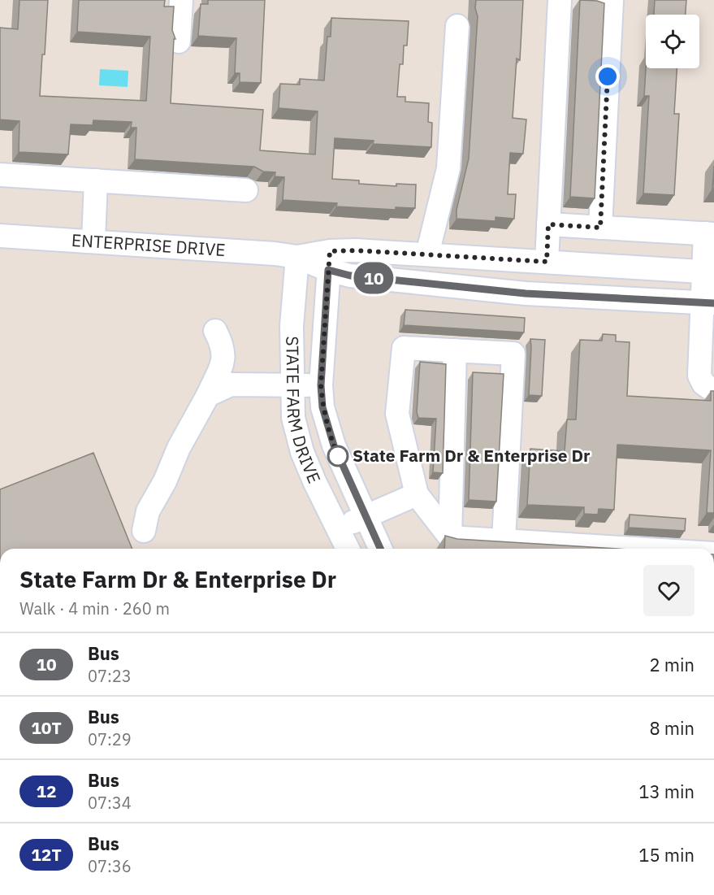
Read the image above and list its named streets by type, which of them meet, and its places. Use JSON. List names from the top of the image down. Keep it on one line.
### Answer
{"streets":{"street":["ENTERPRISE DRIVE","STATE FARM DRIVE"]},"crossings":[["ENTERPRISE DRIVE","STATE FARM DRIVE"]],"places":["State Farm Dr & Enterprise Dr"],"lines":["bus line 10"],"page":{"on_map":"10","heading":["State Farm Dr & Enterprise Dr","Walk · 4 min · 260 m"],"list":[{"mark":"10","name":"Bus","note":"07:23","value":"2 min"},{"mark":"10T","name":"Bus","note":"07:29","value":"8 min"},{"mark":"12","name":"Bus","note":"07:34","value":"13 min"},{"mark":"12T","name":"Bus","note":"07:36","value":"15 min"}]}}
